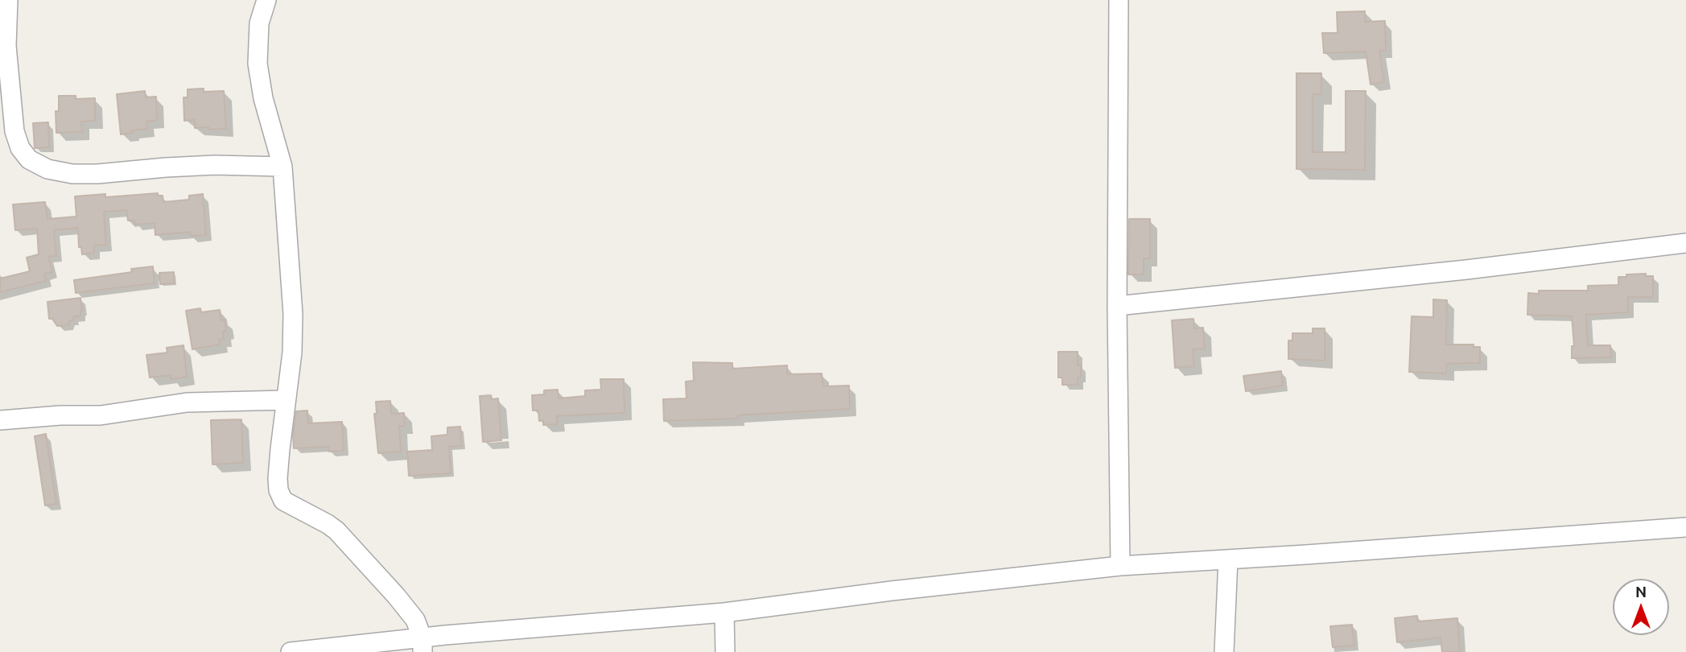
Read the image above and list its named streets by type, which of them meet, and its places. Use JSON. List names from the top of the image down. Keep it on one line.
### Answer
{"north":"top"}
